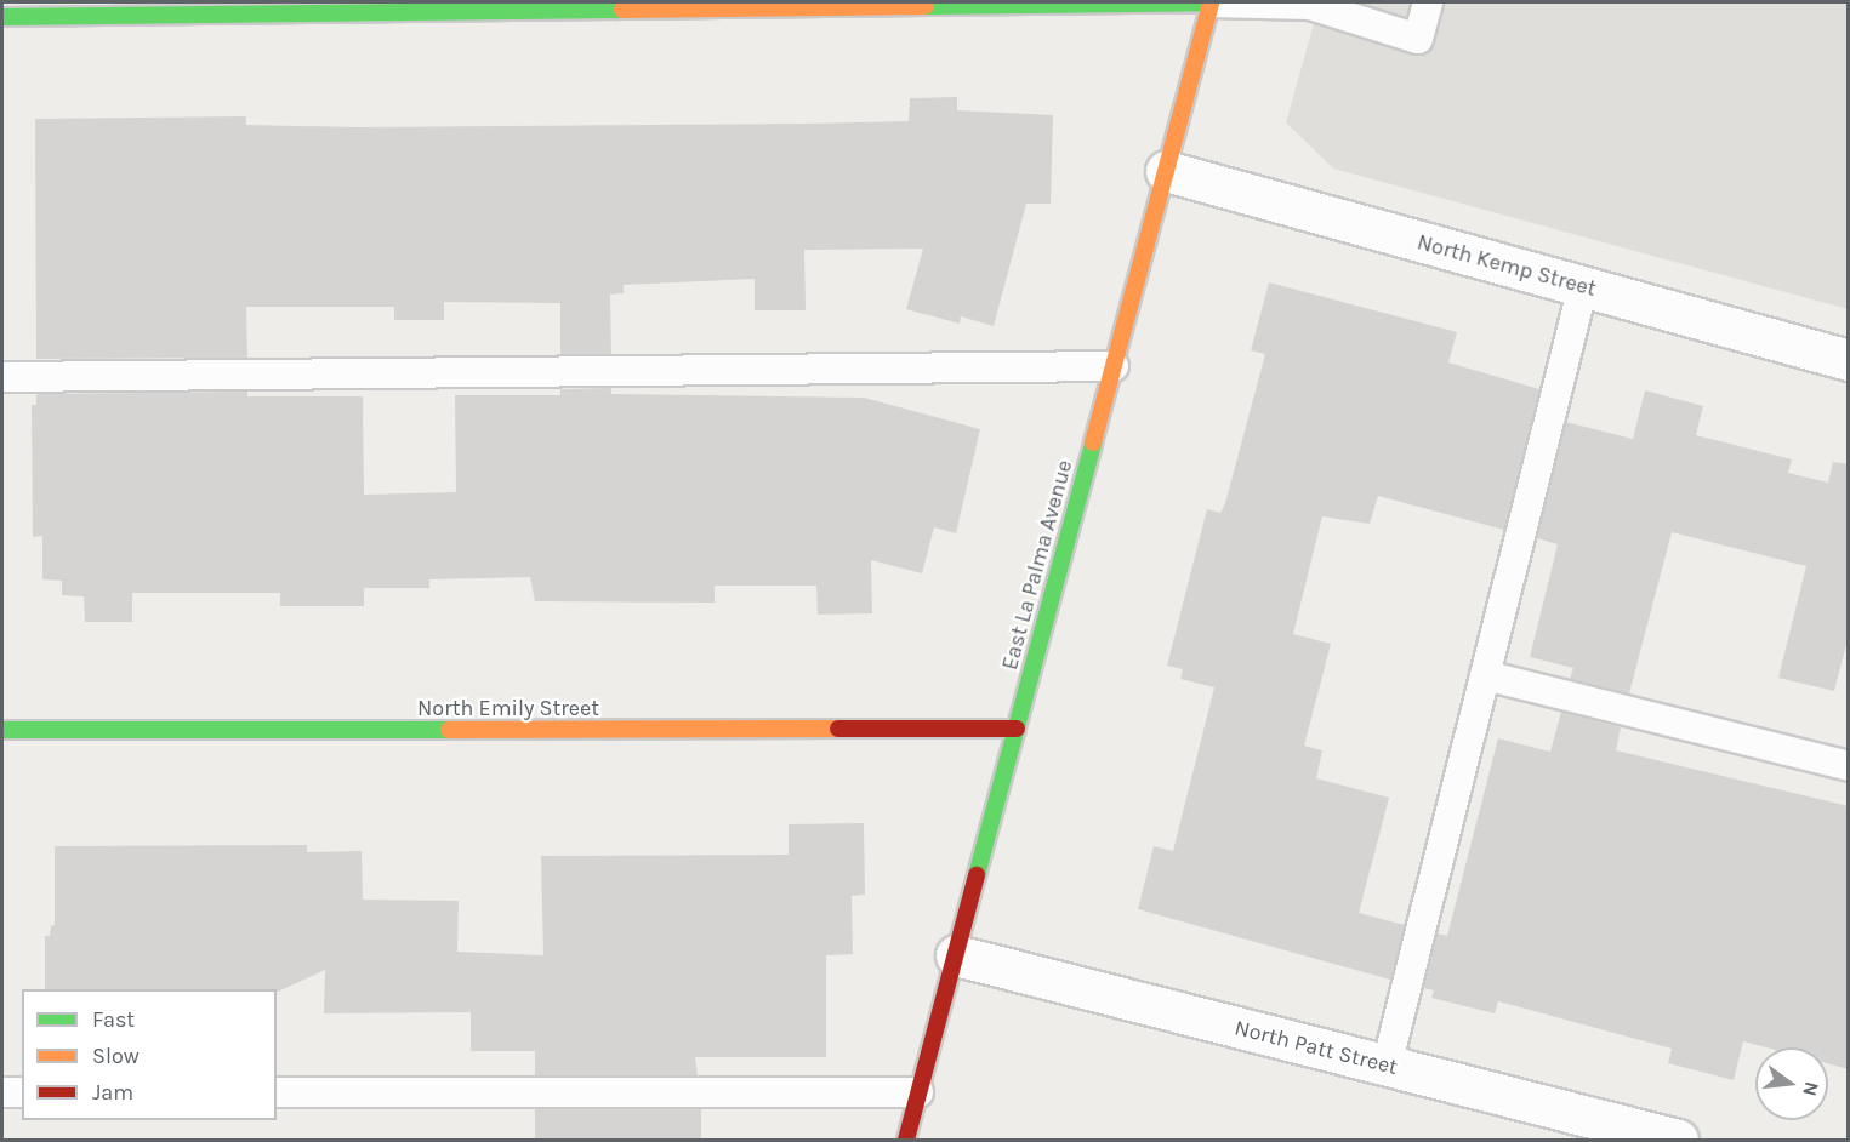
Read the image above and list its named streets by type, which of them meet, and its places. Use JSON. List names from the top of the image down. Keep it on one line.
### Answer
{"streets":{"street":["North Kemp Street","East La Palma Avenue","North Emily Street","North Patt Street"]},"crossings":[["North Kemp Street","East La Palma Avenue"],["East La Palma Avenue","North Emily Street"],["East La Palma Avenue","North Patt Street"]],"legend":["Fast","Slow","Jam"],"north":"right"}
